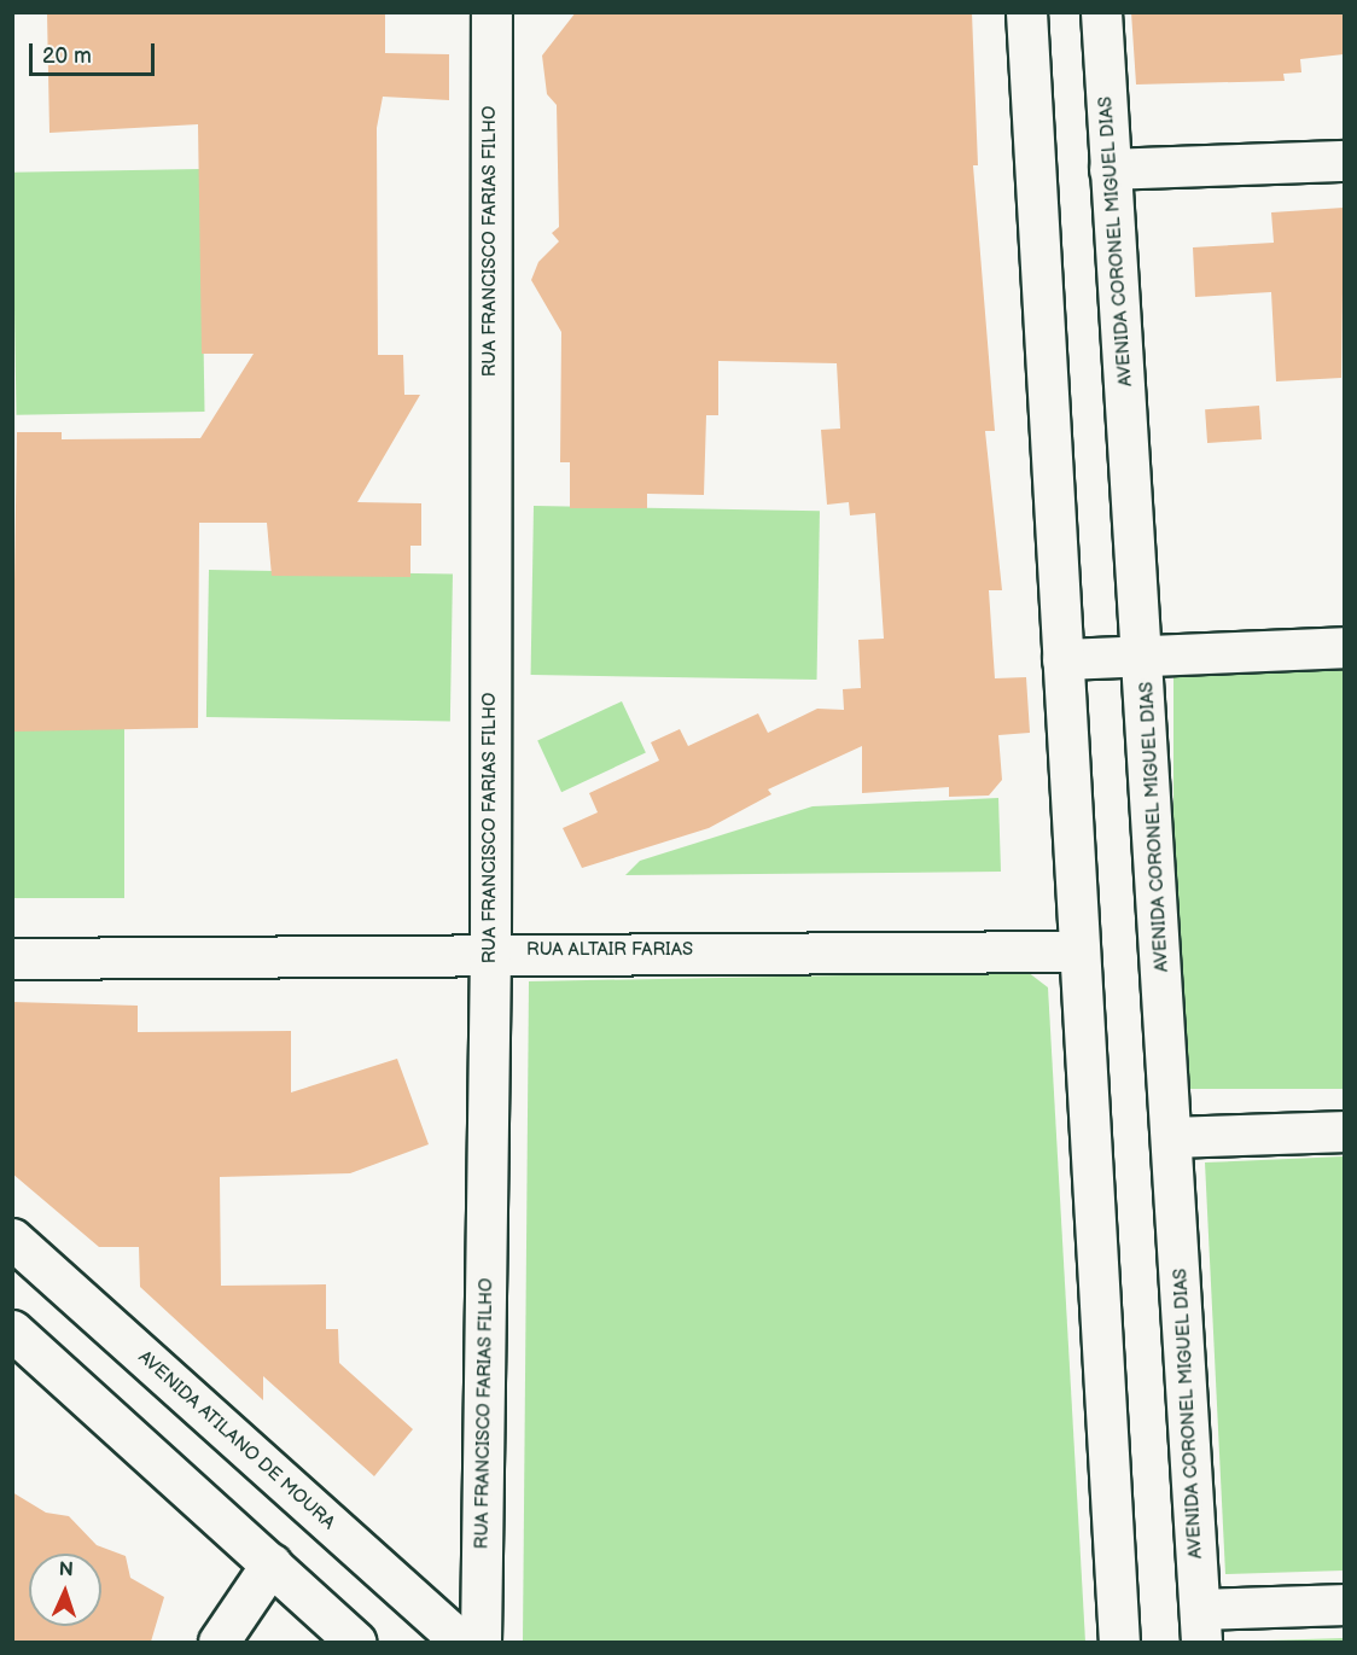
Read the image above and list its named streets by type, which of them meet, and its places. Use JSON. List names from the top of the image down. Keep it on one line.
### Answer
{"streets":{"street":["RUA FRANCISCO FARIAS FILHO","AVENIDA CORONEL MIGUEL DIAS","RUA ALTAIR FARIAS","AVENIDA ATILANO DE MOURA"]},"crossings":[["RUA FRANCISCO FARIAS FILHO","RUA ALTAIR FARIAS"]],"scale_bar":"20 m","north":"top"}
